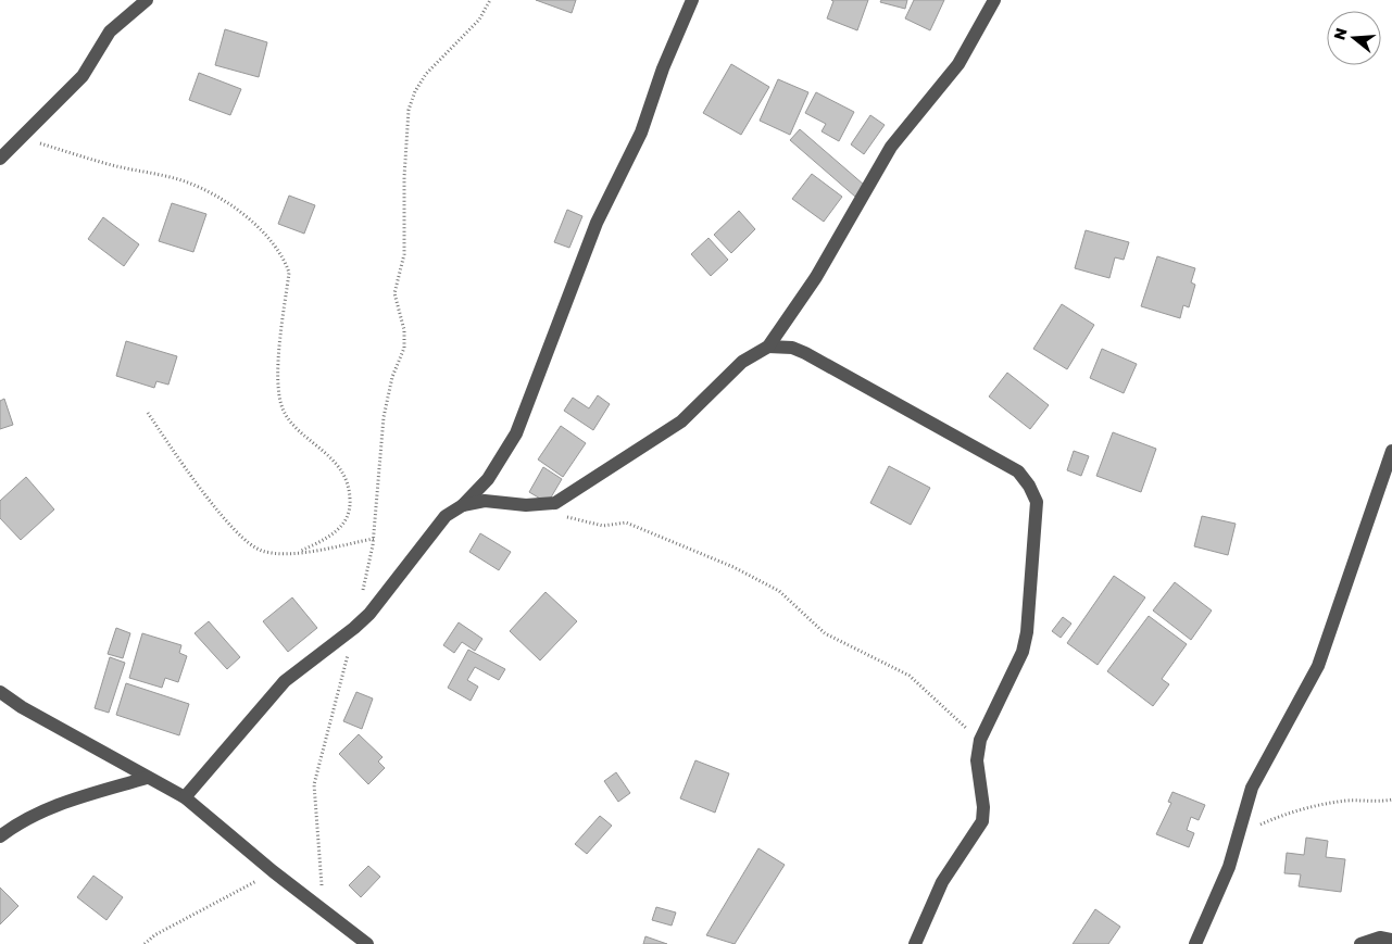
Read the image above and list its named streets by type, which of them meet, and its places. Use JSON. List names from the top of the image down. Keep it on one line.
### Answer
{"north":"left"}
